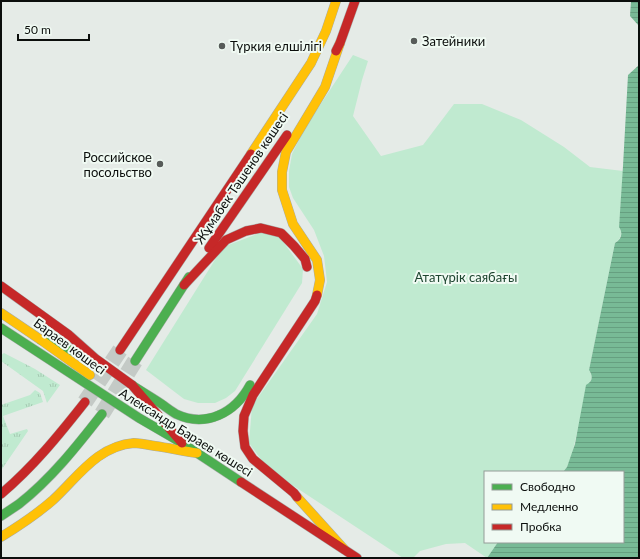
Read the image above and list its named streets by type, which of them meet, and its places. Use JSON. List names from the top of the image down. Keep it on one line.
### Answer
{"streets":{"main road":["Жұмабек Тәшенов көшесі","Бараев көшесі","Александр Бараев көшесі"]},"crossings":[["Бараев көшесі","Александр Бараев көшесі"]],"parks":["Ататүрік саябағы"],"places":["Затейники","Түркия елшілігі","Российское посольство"],"legend":["Свободно","Медленно","Пробка"],"scale_bar":"50 m"}
